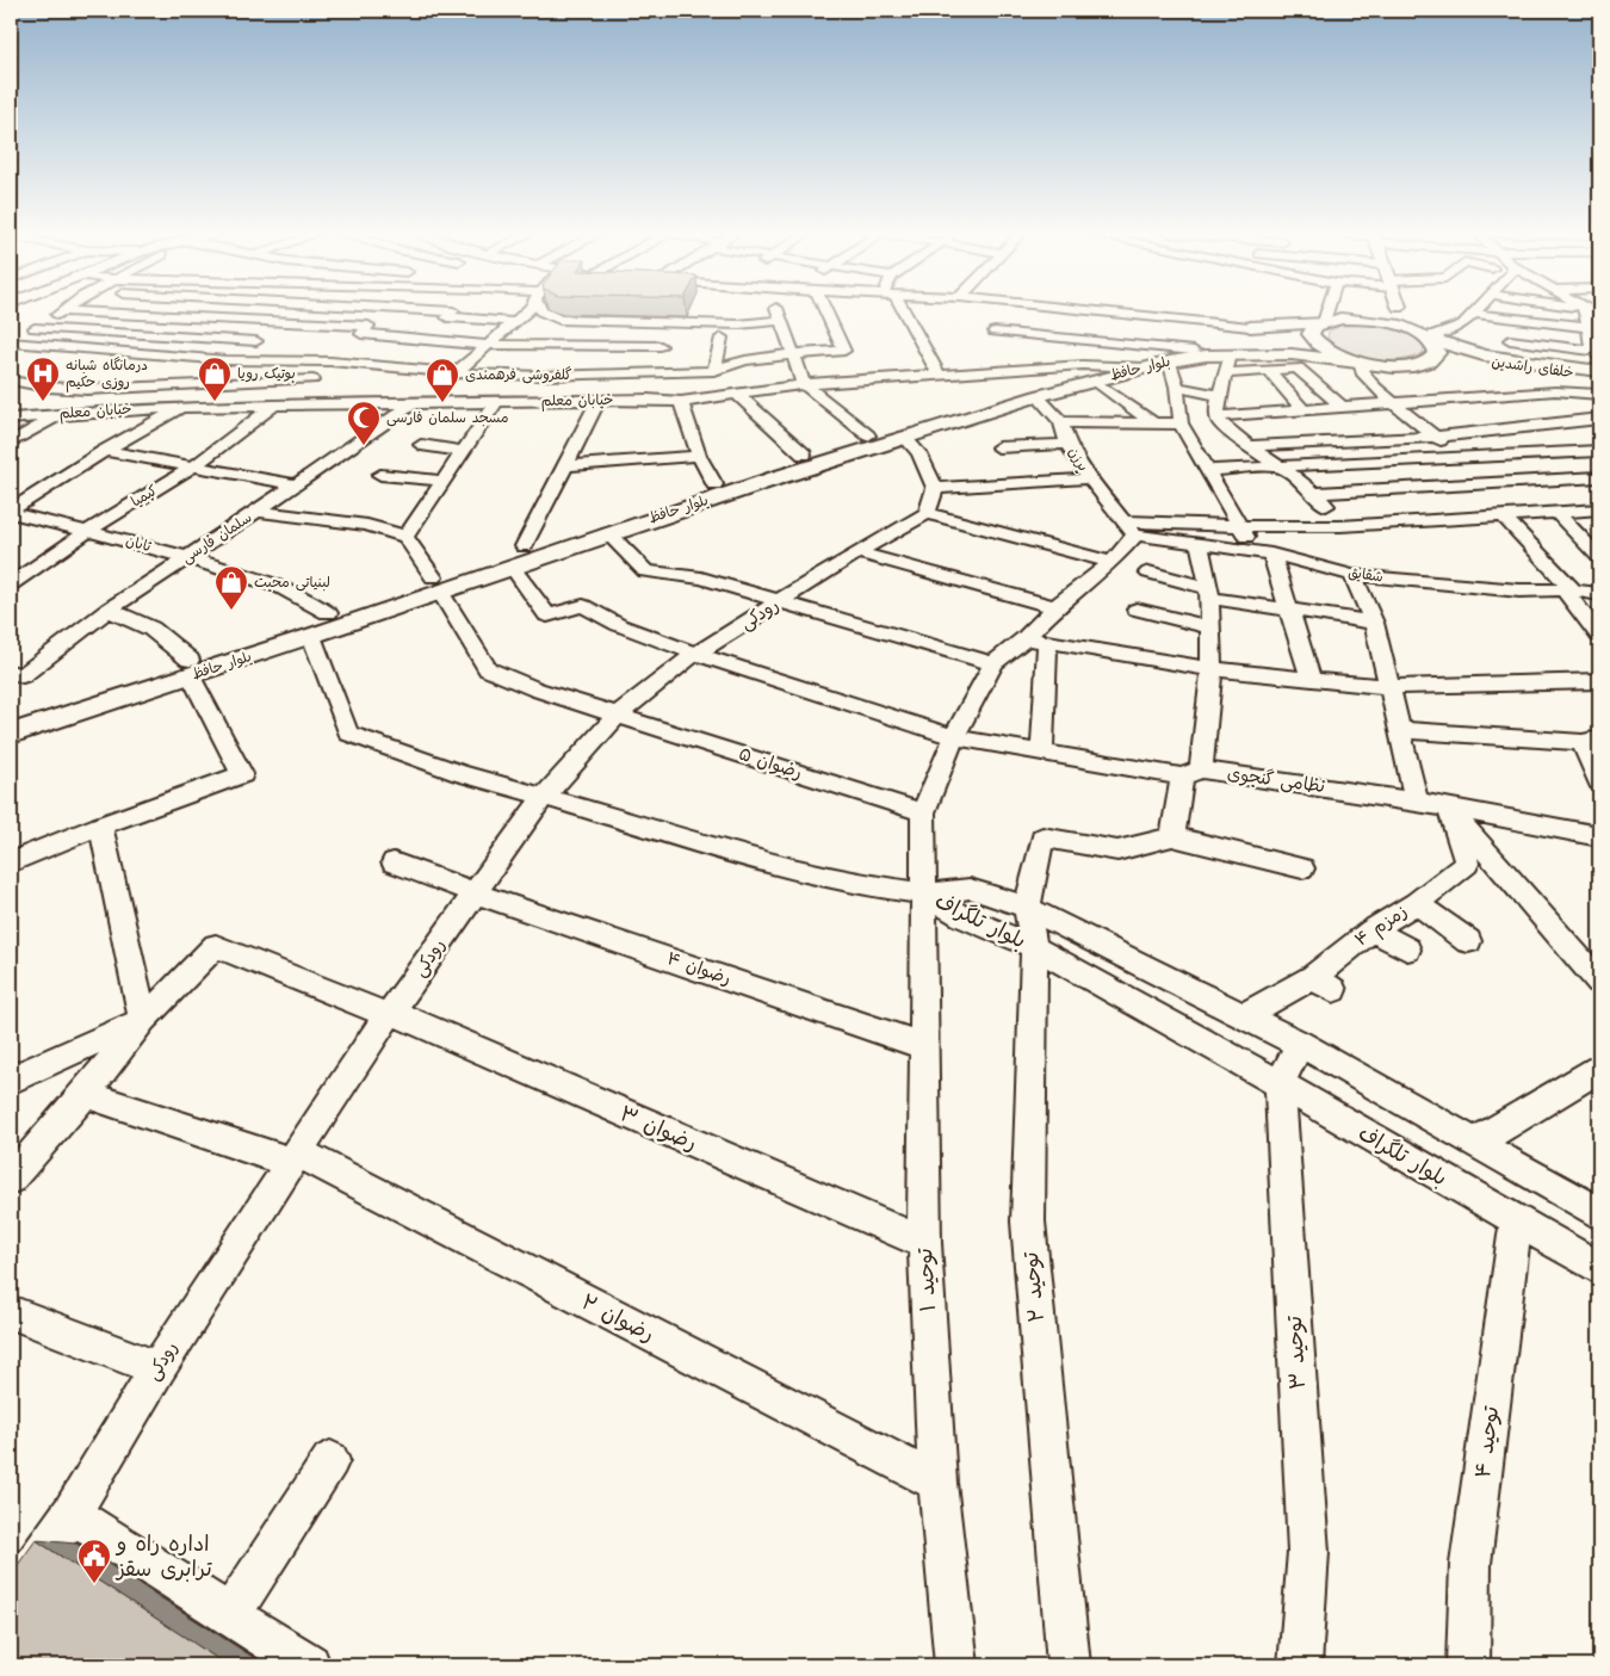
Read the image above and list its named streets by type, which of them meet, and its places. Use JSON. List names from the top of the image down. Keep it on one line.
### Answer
{"streets":{"main road":["خلفای راشدین","بلوار حافظ"],"street":["خیابان معلم","برزن","کیمیا","سلمان فارسی","تابان","شقایق","رودکی","رضوان ۵","نظامی گنجوی","بلوار تلگراف","زمزم ۴","رضوان ۴","رضوان ۳","توحید ۱","توحید ۲","رضوان ۲","توحید ۳","توحید ۴"]},"crossings":[["خلفای راشدین","بلوار حافظ"],["بلوار حافظ","خیابان معلم"],["بلوار حافظ","برزن"],["بلوار حافظ","تابان"],["بلوار حافظ","رضوان ۵"],["بلوار حافظ","نظامی گنجوی"],["خیابان معلم","کیمیا"],["خیابان معلم","سلمان فارسی"],["برزن","شقایق"],["کیمیا","تابان"],["سلمان فارسی","تابان"],["رودکی","رضوان ۵"],["رودکی","نظامی گنجوی"],["رودکی","رضوان ۴"],["رودکی","رضوان ۳"],["رودکی","رضوان ۲"],["رضوان ۵","توحید ۱"],["نظامی گنجوی","زمزم ۴"],["بلوار تلگراف","زمزم ۴"],["بلوار تلگراف","توحید ۱"],["بلوار تلگراف","توحید ۲"],["بلوار تلگراف","توحید ۳"],["بلوار تلگراف","توحید ۴"],["رضوان ۴","توحید ۱"],["رضوان ۳","توحید ۱"],["توحید ۱","رضوان ۲"]],"places":{"hospital":["درمانگاه شبانه روزی حکیم"],"shop":["بوتیک رویا","گلفروشی فرهمندی","لبنیاتی محبت"],"mosque":["مسجد سلمان فارسی"],"public building":["اداره راه و ترابری سقز"]}}
